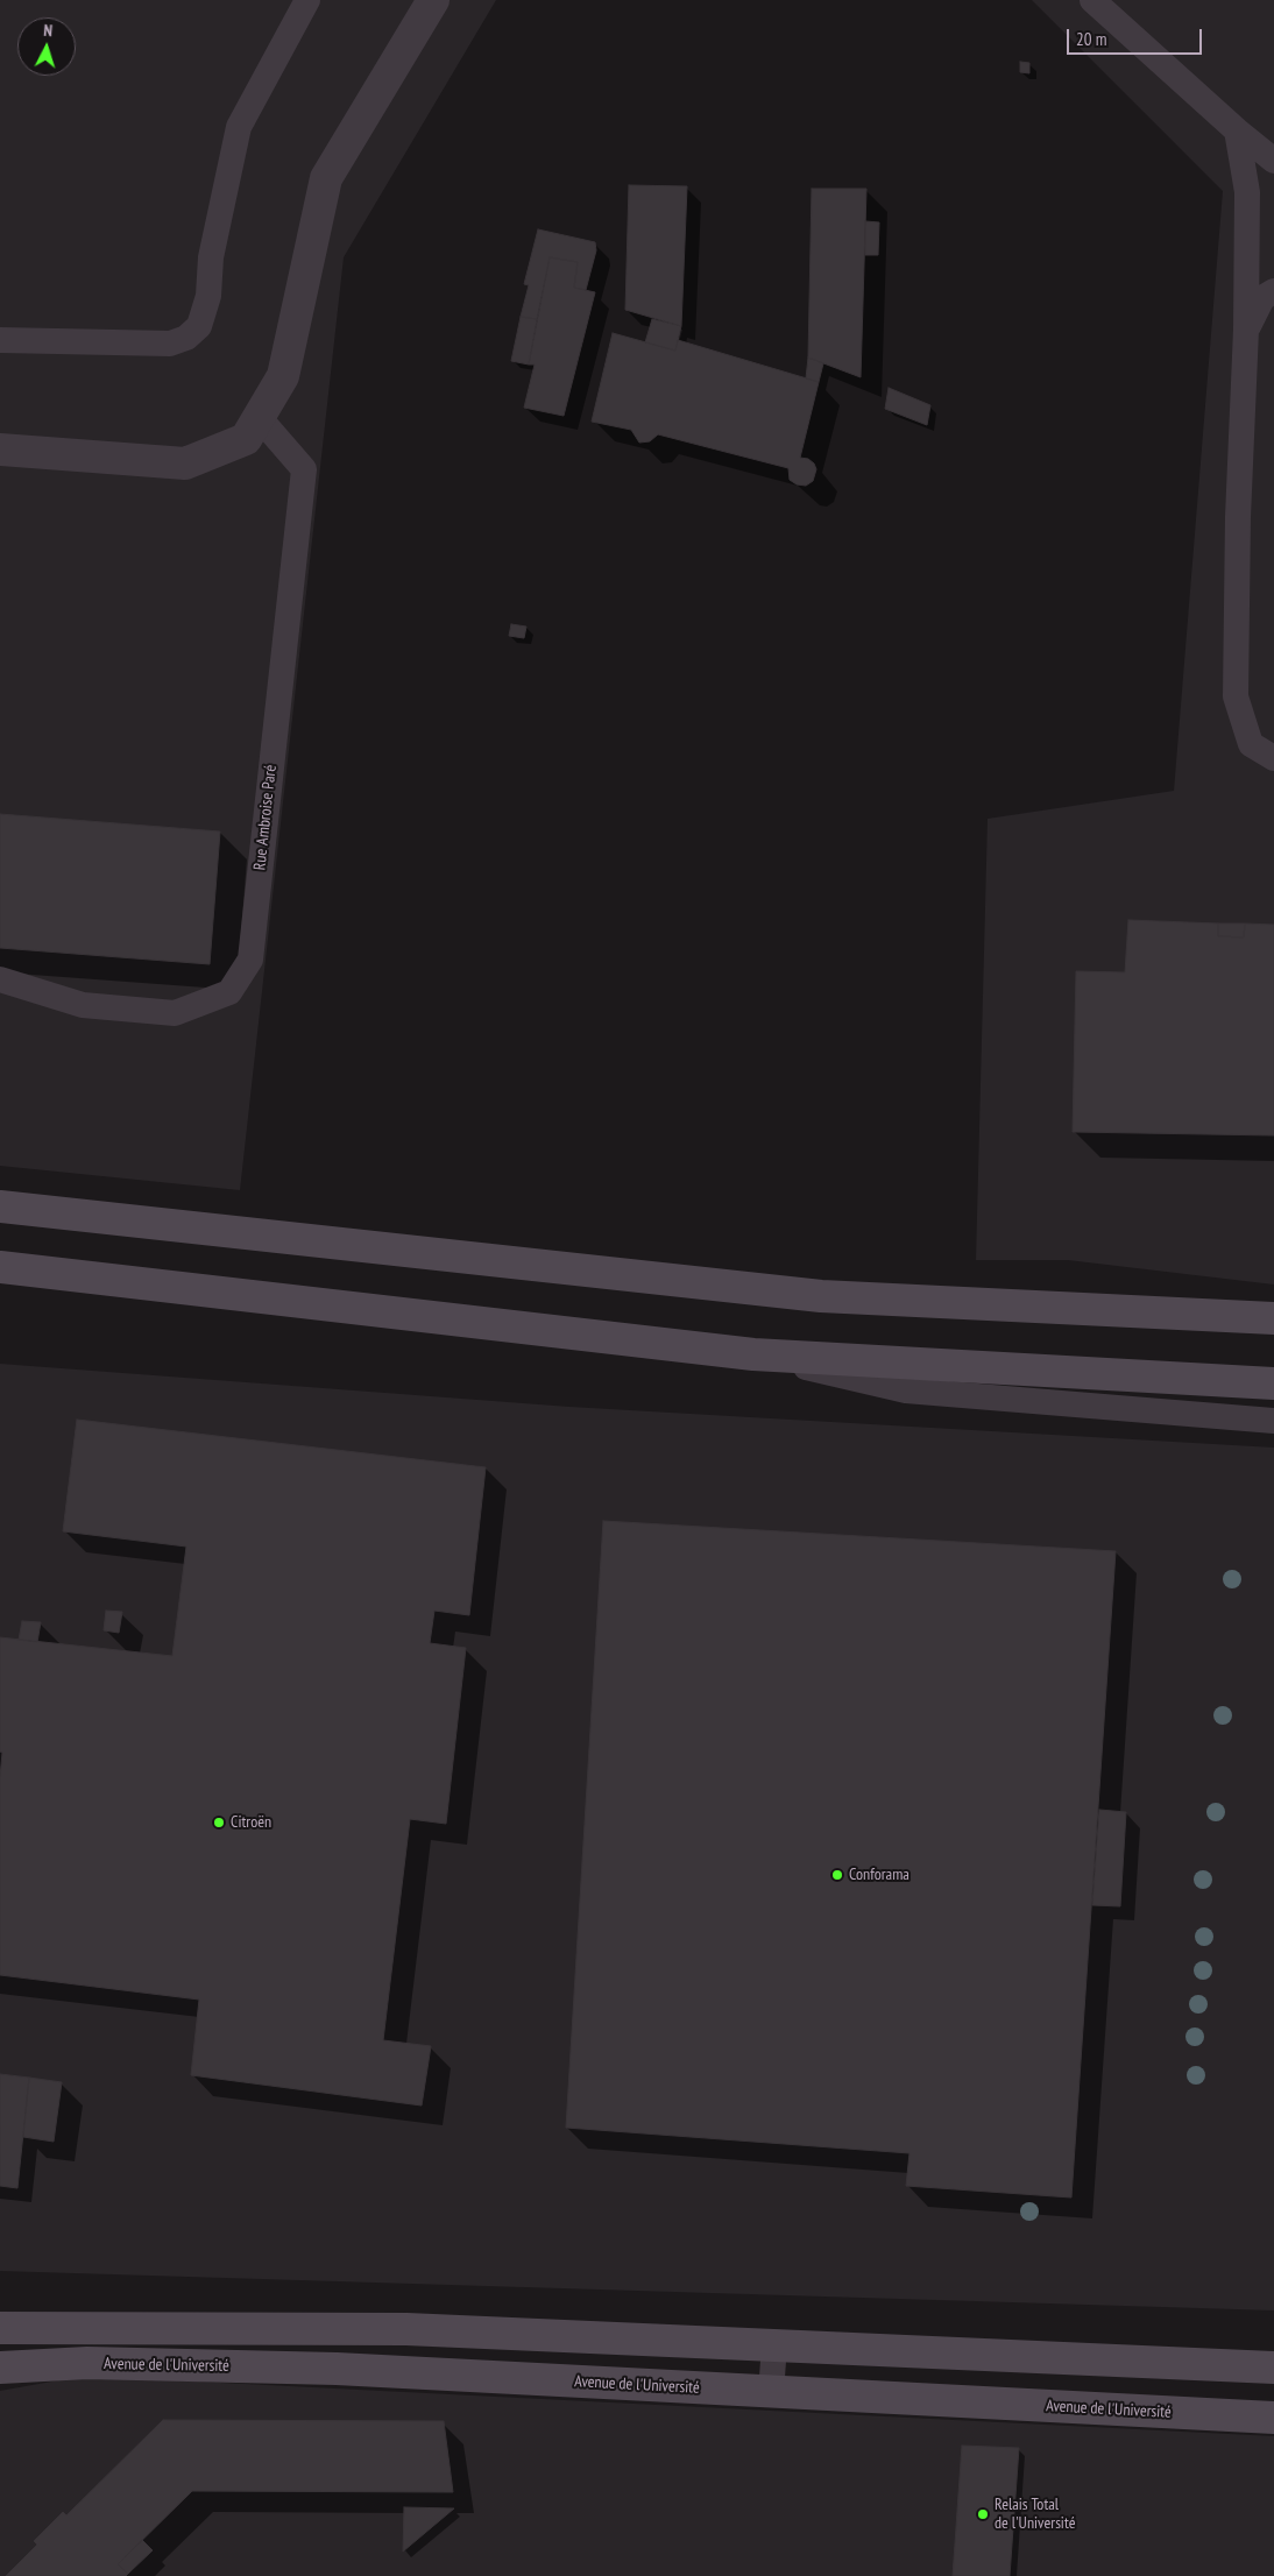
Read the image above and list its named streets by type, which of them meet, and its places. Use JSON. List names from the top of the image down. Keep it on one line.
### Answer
{"streets":{"main road":["Avenue de l'Université"],"lane":["Rue Ambroise Paré"]},"places":["Citroën","Conforama","Relais Total de l'Université"],"scale_bar":"20 m","north":"top"}
